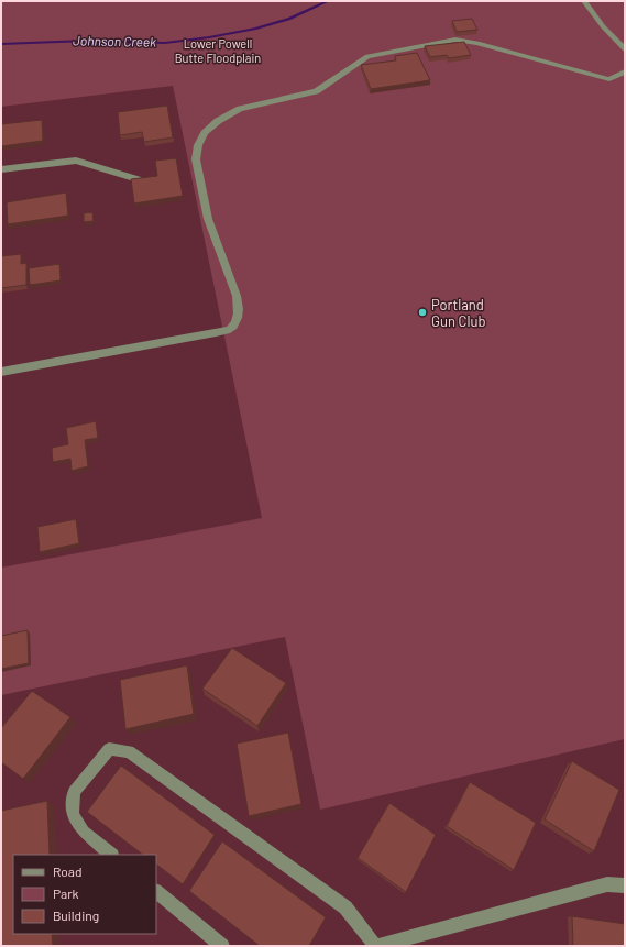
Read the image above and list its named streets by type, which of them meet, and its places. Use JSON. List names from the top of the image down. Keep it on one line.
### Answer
{"water":["Johnson Creek"],"parks":["Lower Powell Butte Floodplain"],"places":["Portland Gun Club"],"legend":["Road","Park","Building"]}
